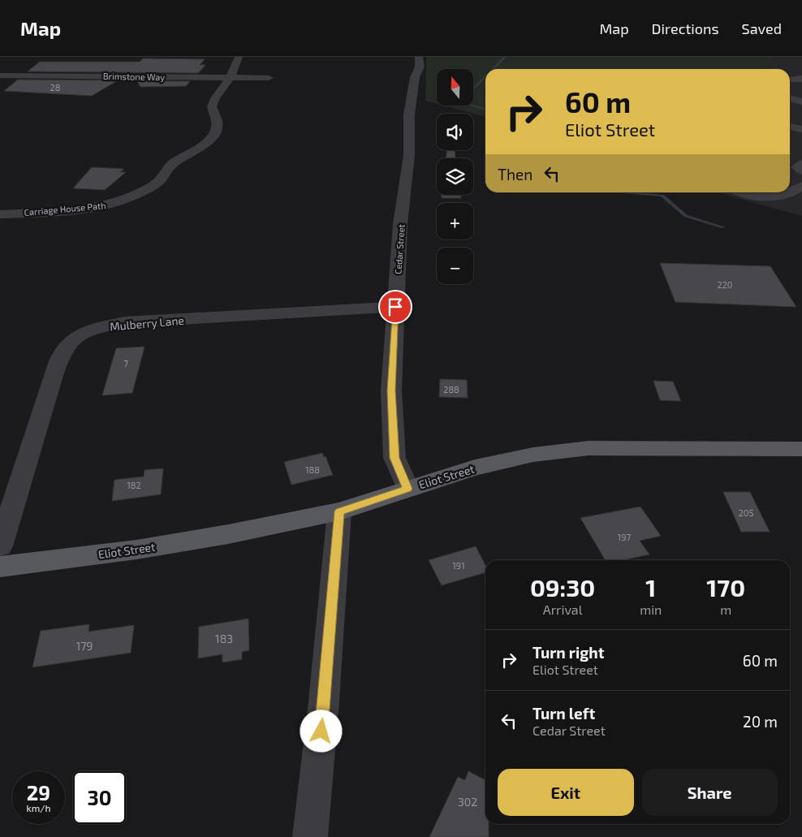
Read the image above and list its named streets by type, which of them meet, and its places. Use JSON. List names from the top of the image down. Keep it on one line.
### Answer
{"streets":{"main road":["Eliot Street"],"street":["Brimstone Way","Carriage House Path","Cedar Street","Mulberry Lane"]},"crossings":[["Brimstone Way","Carriage House Path"],["Cedar Street","Mulberry Lane"],["Cedar Street","Eliot Street"]],"house_numbers":["28","220","7","288","188","182","205","197","191","183","179","302"],"north":"top","page":{"header":"Map","nav":["Map","Directions","Saved"],"map_buttons":["+","−"],"turn":["60 m","Eliot Street"],"then":"Then","eta":["09:30","Arrival","1","min","170","m"],"list":[{"name":"Turn right","note":"Eliot Street","value":"60 m"},{"name":"Turn left","note":"Cedar Street","value":"20 m"}],"buttons":["Exit","Share"],"speed":"29 km/h","limit":"30"}}
